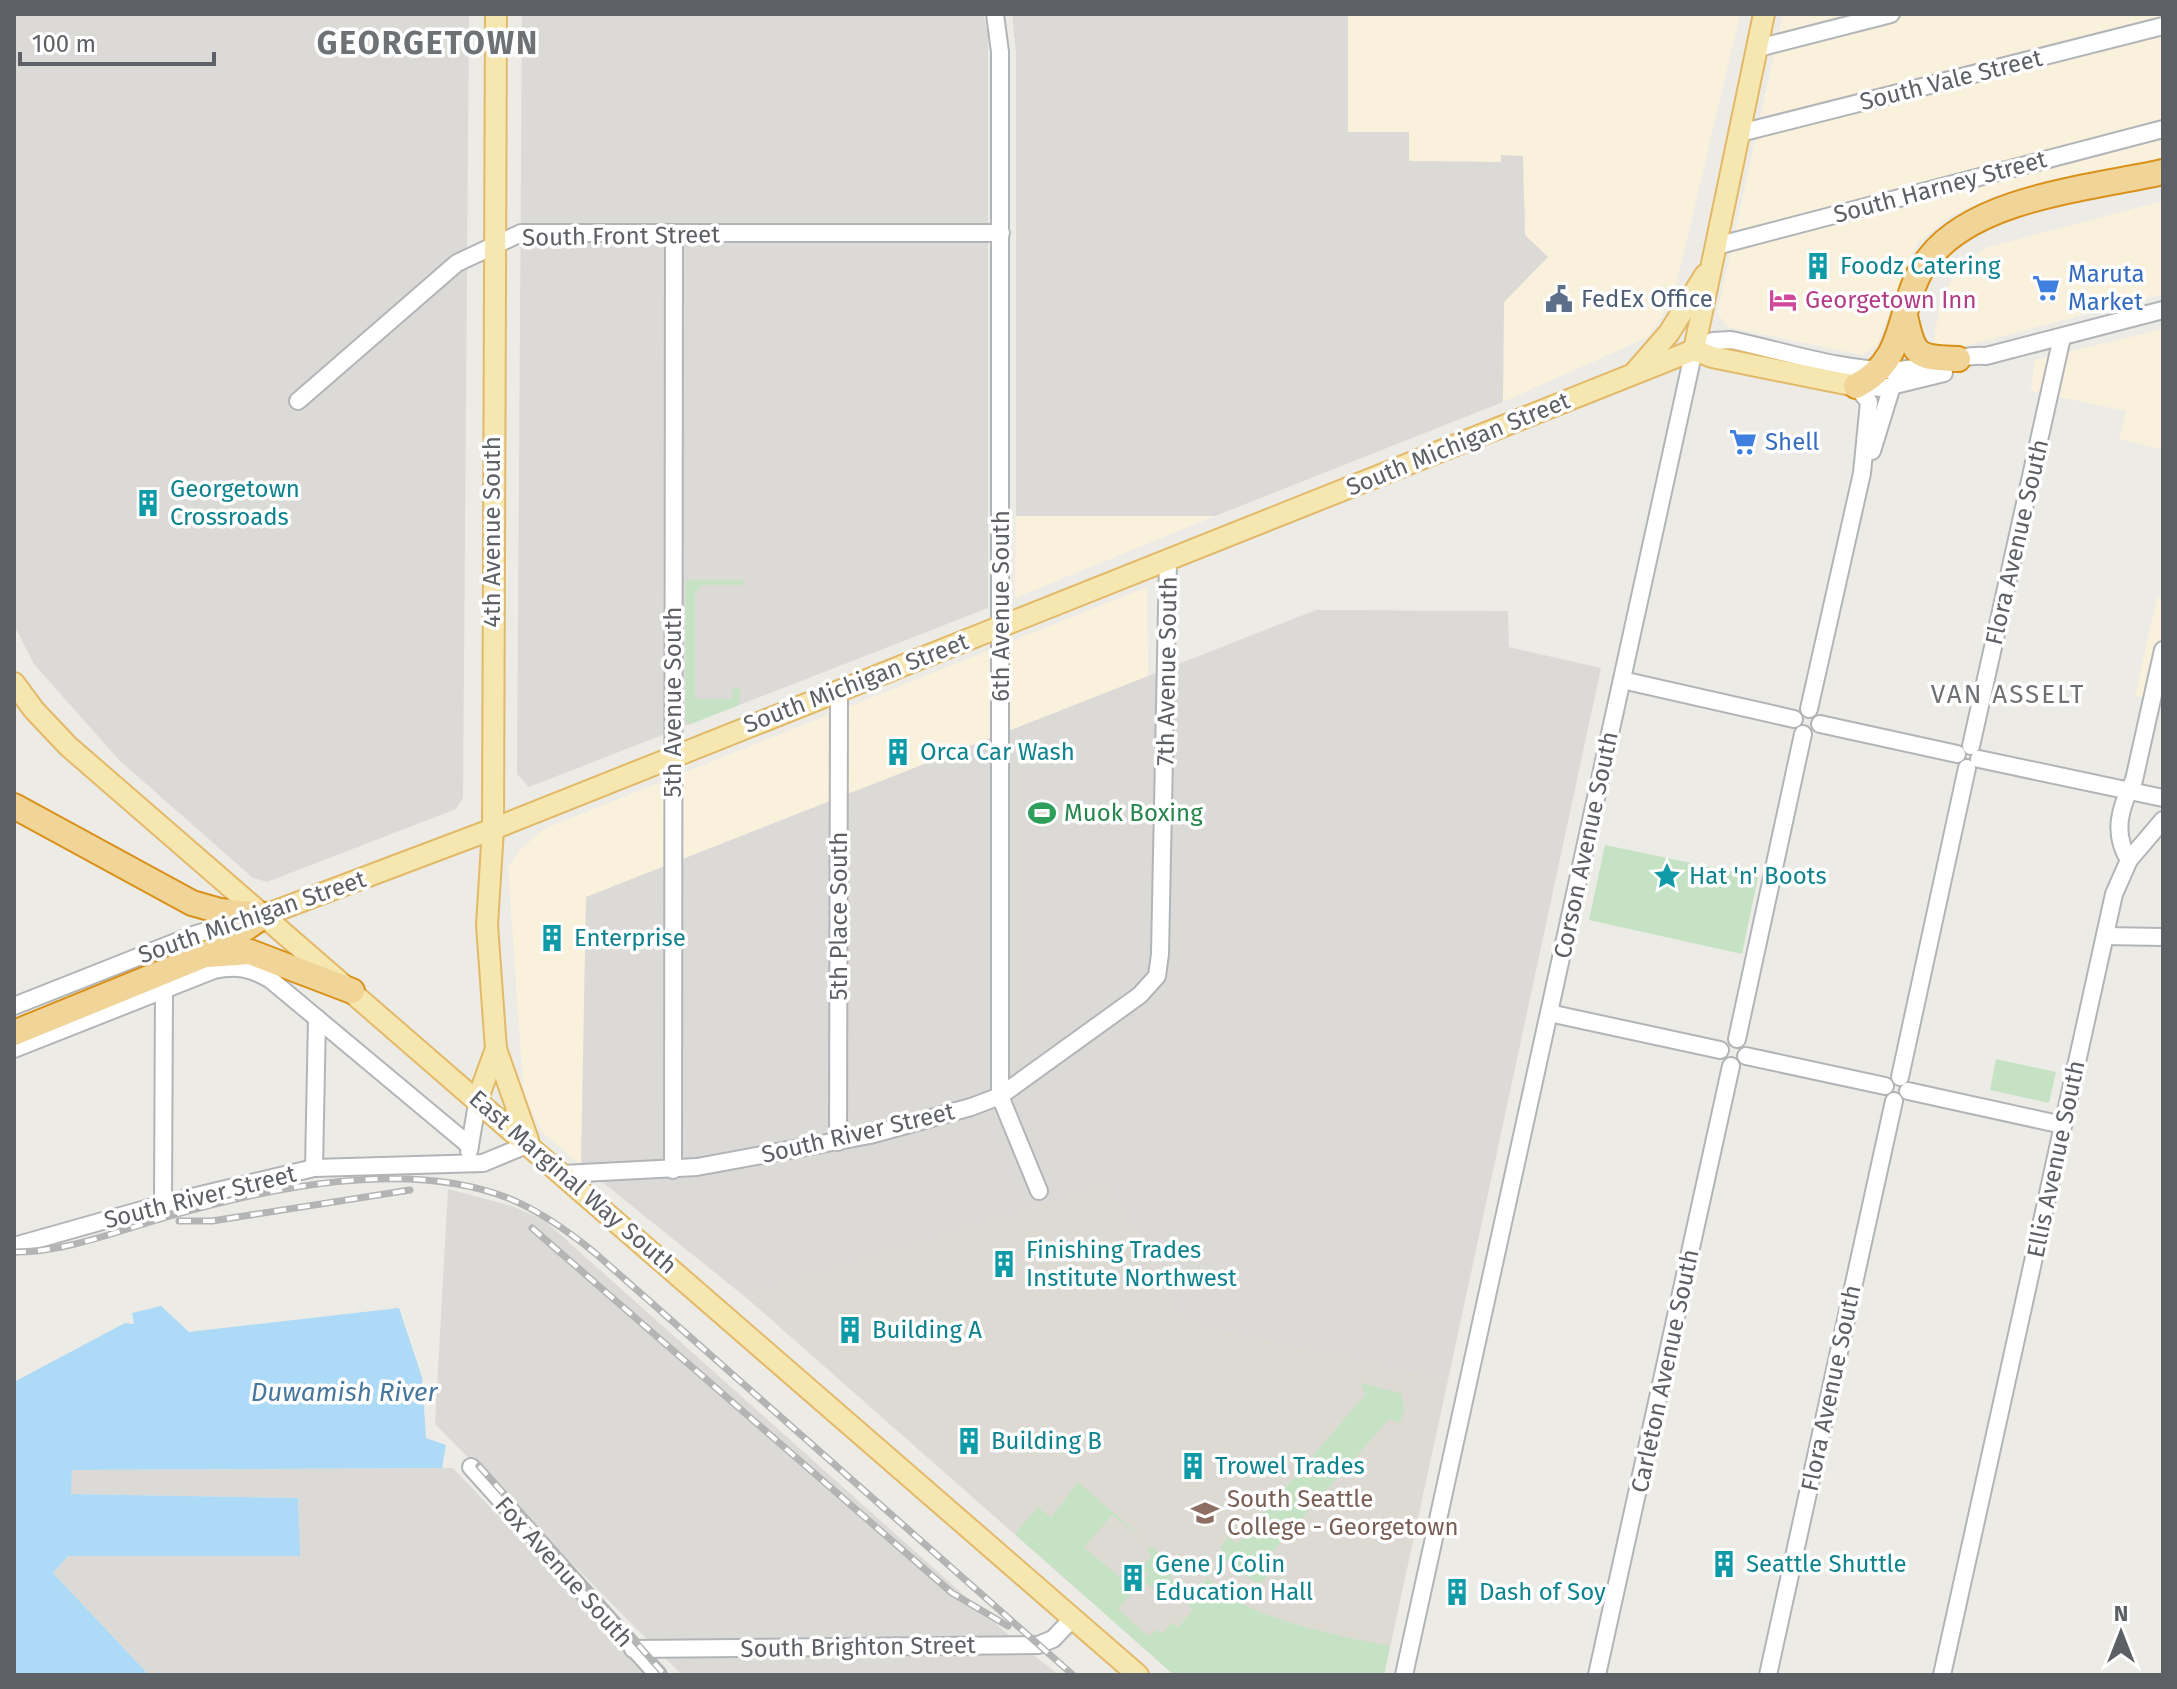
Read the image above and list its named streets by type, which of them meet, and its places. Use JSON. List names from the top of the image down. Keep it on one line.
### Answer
{"streets":{"main road":["South Michigan Street","4th Avenue South","Corson Avenue South","East Marginal Way South"],"street":["South Vale Street","South Harney Street","South Front Street","Flora Avenue South","6th Avenue South","7th Avenue South","5th Avenue South","5th Place South","South River Street","Ellis Avenue South","Carleton Avenue South","Fox Avenue South","South Brighton Street"]},"crossings":[["South Vale Street","Corson Avenue South"],["South Harney Street","Corson Avenue South"],["South Front Street","4th Avenue South"],["South Front Street","6th Avenue South"],["South Front Street","5th Avenue South"],["South Michigan Street","4th Avenue South"],["South Michigan Street","6th Avenue South"],["South Michigan Street","7th Avenue South"],["South Michigan Street","5th Avenue South"],["South Michigan Street","Corson Avenue South"],["South Michigan Street","5th Place South"],["South Michigan Street","East Marginal Way South"],["4th Avenue South","South River Street"],["4th Avenue South","East Marginal Way South"],["6th Avenue South","South River Street"],["7th Avenue South","South River Street"],["5th Avenue South","South River Street"],["5th Place South","South River Street"],["South River Street","East Marginal Way South"],["East Marginal Way South","South Brighton Street"],["Fox Avenue South","South Brighton Street"]],"districts":["GEORGETOWN","VAN ASSELT"],"water":["Duwamish River"],"places":{"building":["Foodz Catering","Georgetown Crossroads","Orca Car Wash","Enterprise","Finishing Trades Institute Northwest","Building A","Building B","Trowel Trades","Seattle Shuttle","Gene J Colin Education Hall","Dash of Soy"],"supermarket":["Maruta Market","Shell"],"public building":["FedEx Office"],"hotel":["Georgetown Inn"],"sports":["Muok Boxing"],"place":["Hat 'n' Boots"],"school or university":["South Seattle College - Georgetown"]},"scale_bar":"100 m","north":"top"}
